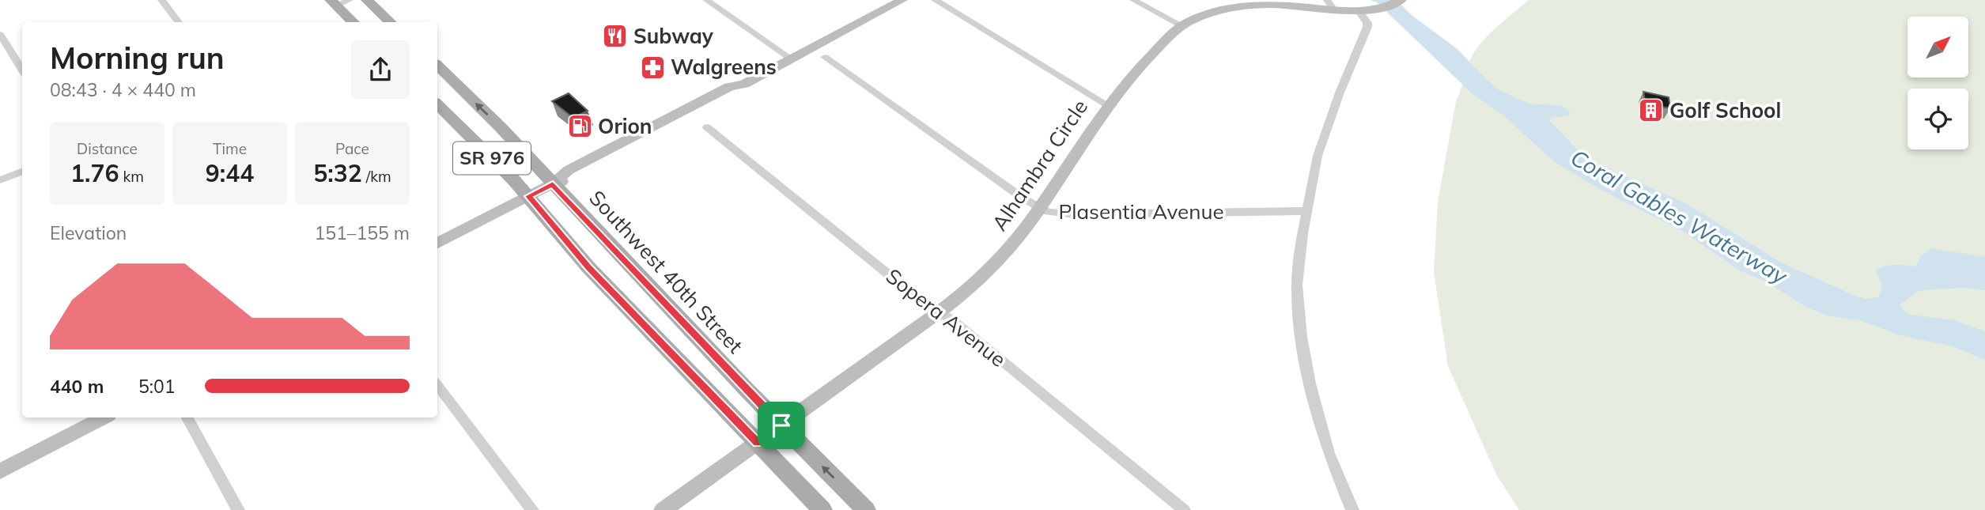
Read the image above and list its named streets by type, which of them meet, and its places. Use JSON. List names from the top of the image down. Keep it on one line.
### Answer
{"streets":{"main road":["SR 976","Southwest 40th Street"],"street":["Alhambra Circle","Plasentia Avenue","Sopera Avenue"]},"crossings":[["SR 976","Alhambra Circle"],["Alhambra Circle","Plasentia Avenue"],["Alhambra Circle","Southwest 40th Street"],["Alhambra Circle","Sopera Avenue"]],"water":["Coral Gables Waterway"],"places":{"restaurant":["Subway"],"pharmacy":["Walgreens"],"building":["Golf School"],"fuel station":["Orion"]},"north":"top right","page":{"heading":["Morning run","08:43 · 4 × 440 m"],"stats":[["Distance","1.76 km"],["Time","9:44"],["Pace","5:32 /km"]],"chart":["Elevation","151–155 m"],"list":[{"name":"440 m","note":"5:01"}]}}
